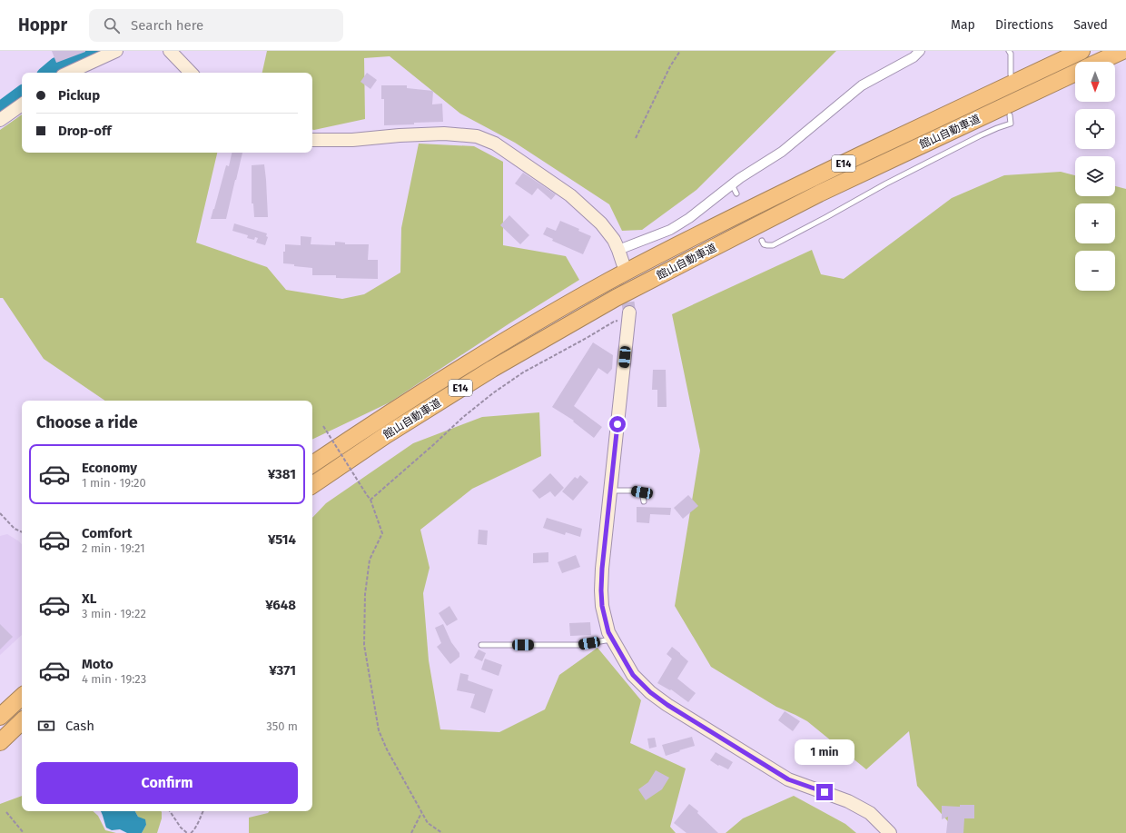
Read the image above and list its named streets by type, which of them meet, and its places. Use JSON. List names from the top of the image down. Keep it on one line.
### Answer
{"streets":{"highway":["館山自動車道","E14"]},"north":"bottom","page":{"header":"Hoppr","search":"Search here","nav":["Map","Directions","Saved"],"map_buttons":["+","−"],"banner":["Pickup","Drop-off"],"heading":"Choose a ride","list":[{"name":"Economy","note":"1 min · 19:20","value":"¥381"},{"name":"Comfort","note":"2 min · 19:21","value":"¥514"},{"name":"XL","note":"3 min · 19:22","value":"¥648"},{"name":"Moto","note":"4 min · 19:23","value":"¥371"}],"pay":["Cash","350 m"],"bubble":"1 min","buttons":"Confirm"}}
